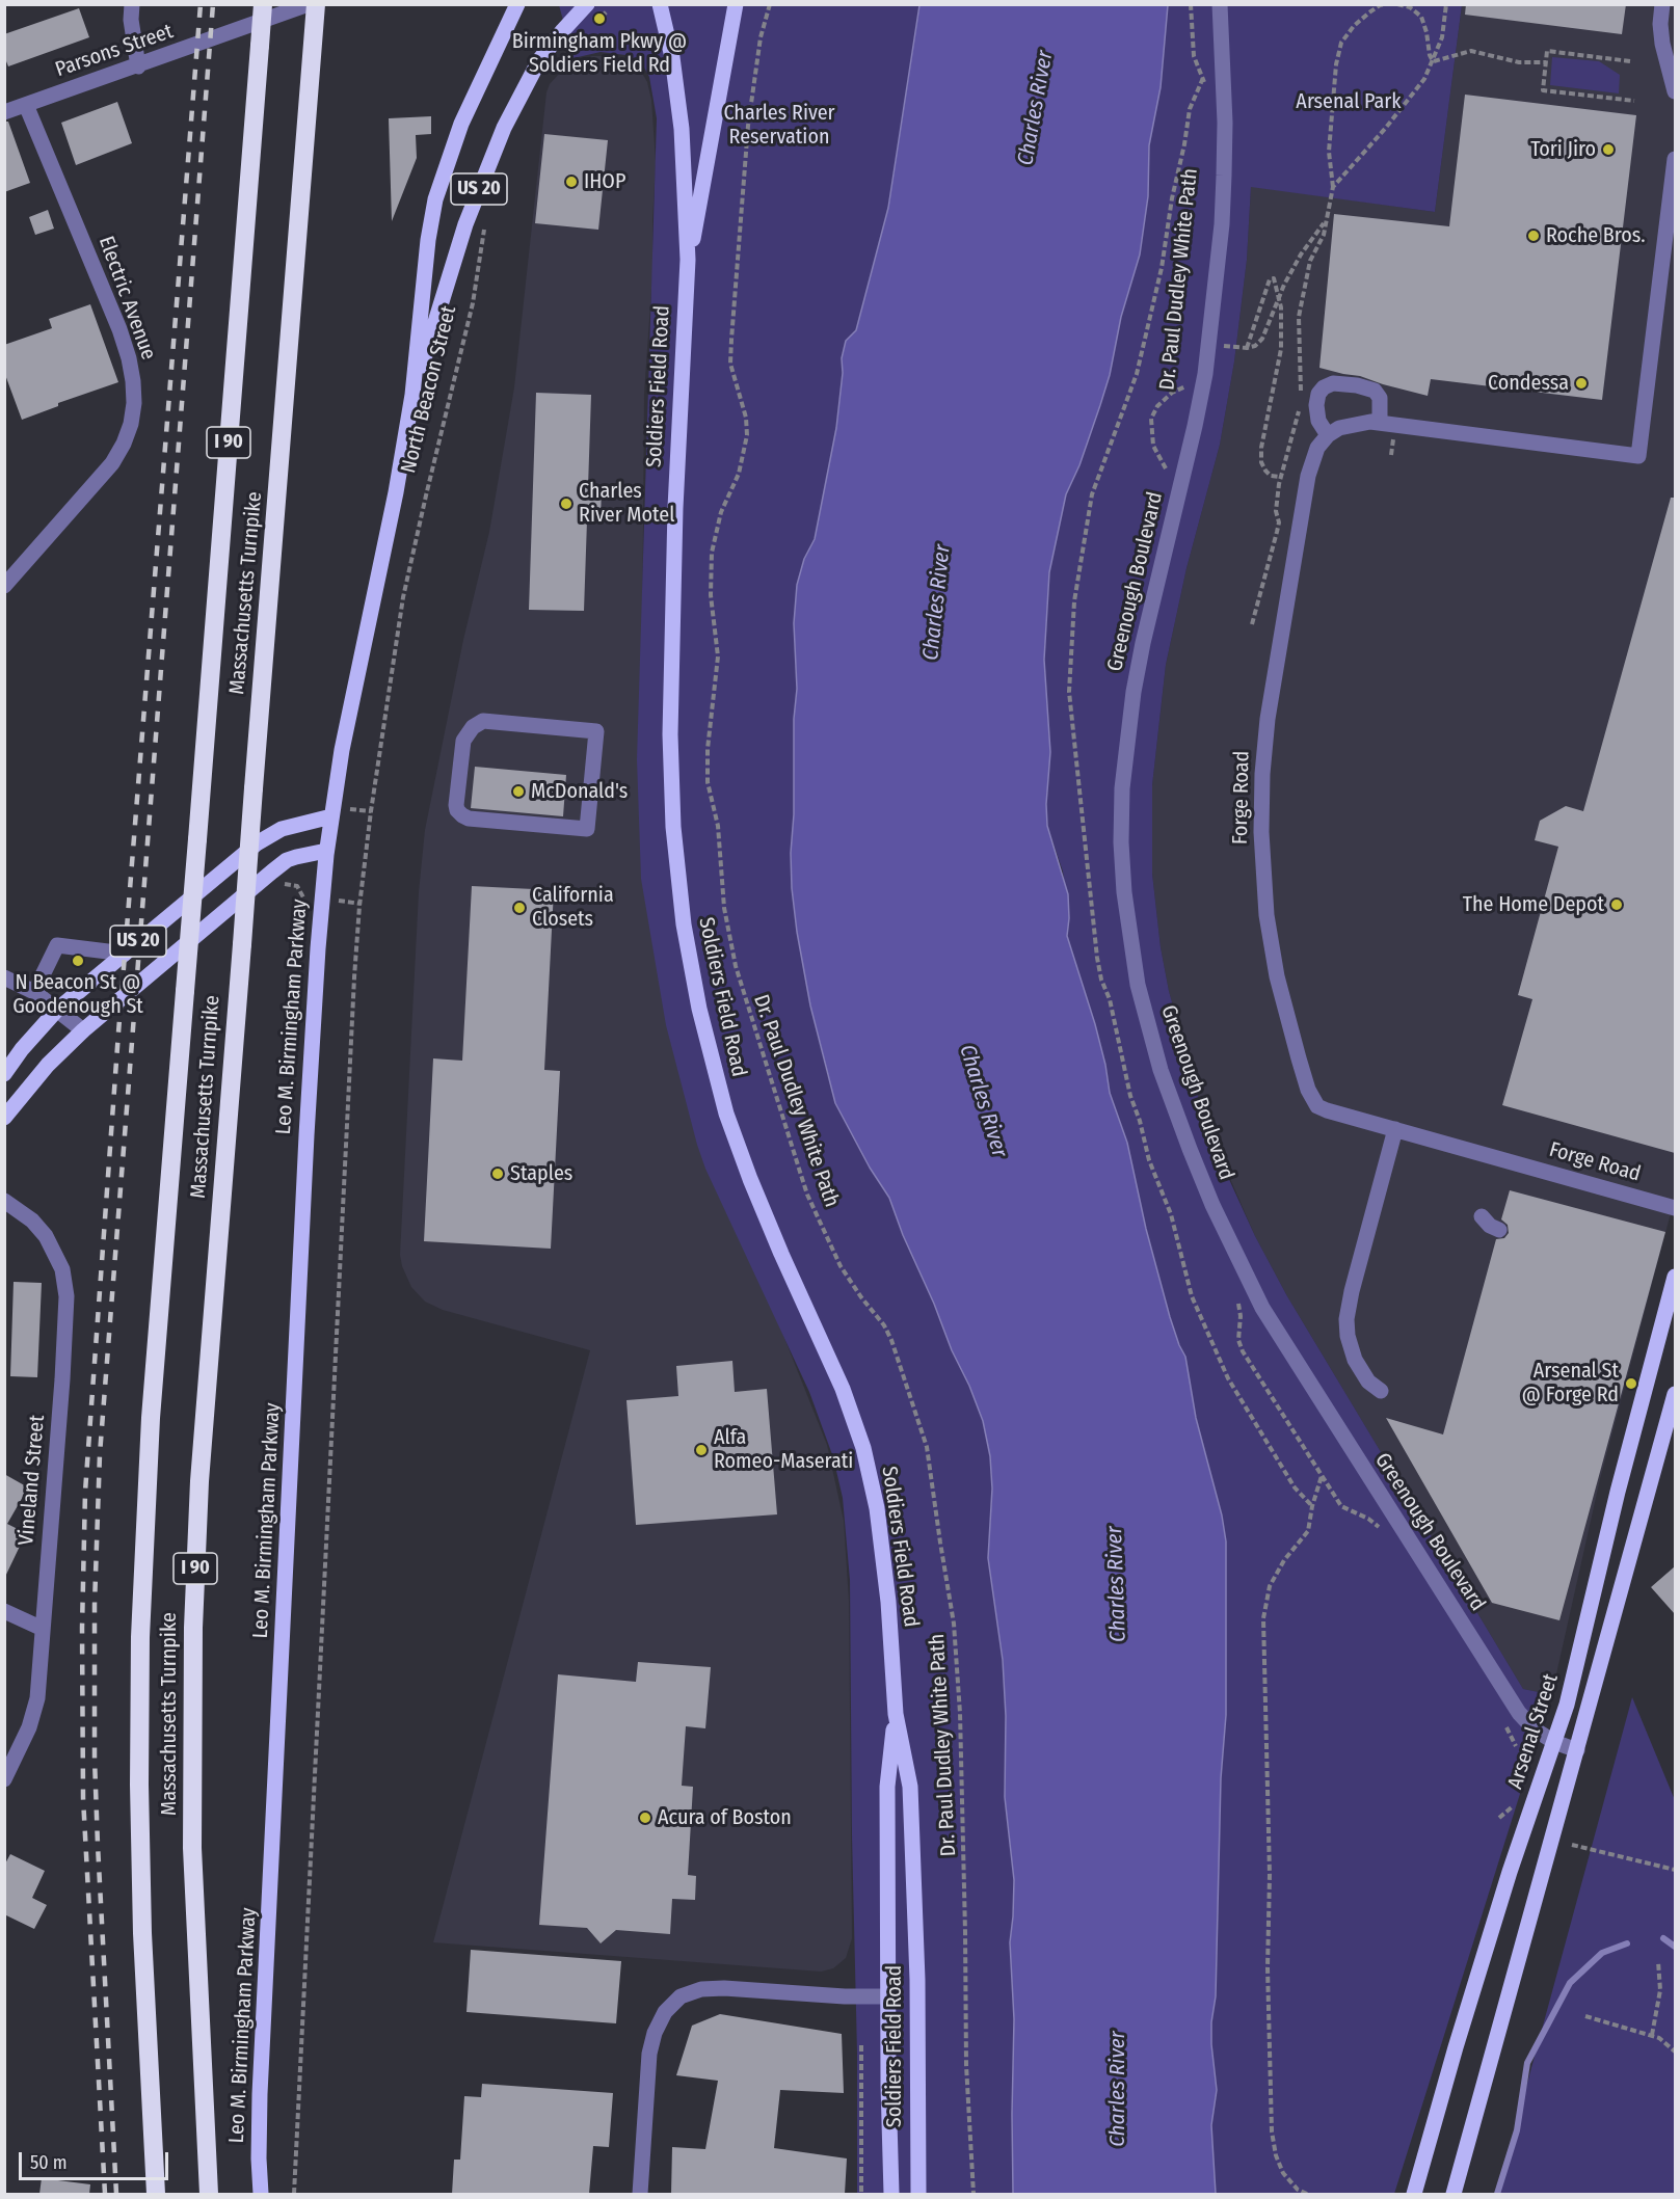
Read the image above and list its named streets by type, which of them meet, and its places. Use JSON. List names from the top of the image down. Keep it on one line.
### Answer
{"streets":{"highway":["I 90","Massachusetts Turnpike"],"main road":["US 20","Soldiers Field Road","North Beacon Street","Leo M. Birmingham Parkway","Arsenal Street"],"street":["Parsons Street","Electric Avenue","Greenough Boulevard","Forge Road","Vineland Street"],"path":["Dr. Paul Dudley White Path"]},"crossings":[["Parsons Street","Electric Avenue"],["US 20","North Beacon Street"],["US 20","Leo M. Birmingham Parkway"],["North Beacon Street","Leo M. Birmingham Parkway"],["Greenough Boulevard","Arsenal Street"]],"water":["Charles River"],"parks":["Arsenal Park","Charles River Reservation"],"places":["Birmingham Pkwy @ Soldiers Field Rd","Tori Jiro","IHOP","Roche Bros.","Condessa","Charles River Motel","McDonald's","The Home Depot","California Closets","N Beacon St @ Goodenough St","Staples","Arsenal St @ Forge Rd","Alfa Romeo-Maserati","Acura of Boston"],"scale_bar":"50 m"}
